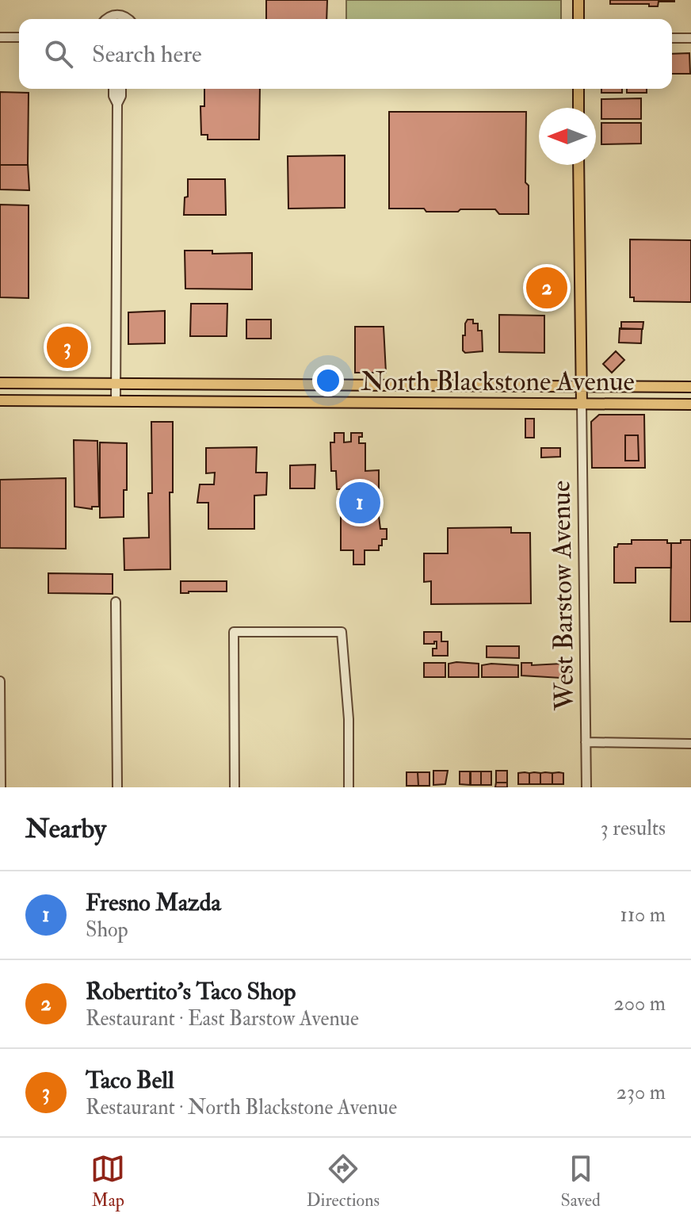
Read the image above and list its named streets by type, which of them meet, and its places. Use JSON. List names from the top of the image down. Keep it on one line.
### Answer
{"streets":{"main road":["North Blackstone Avenue"],"street":["West Barstow Avenue"]},"crossings":[["North Blackstone Avenue","West Barstow Avenue"]],"north":"left","page":{"search":"Search here","pins":["2","3","1"],"heading":["Nearby","3 results"],"list":[{"mark":"1","name":"Fresno Mazda","note":"Shop","value":"110 m"},{"mark":"2","name":"Robertito's Taco Shop","note":"Restaurant · East Barstow Avenue","value":"200 m"},{"mark":"3","name":"Taco Bell","note":"Restaurant · North Blackstone Avenue","value":"230 m"}],"nav":["Map","Directions","Saved"]}}
